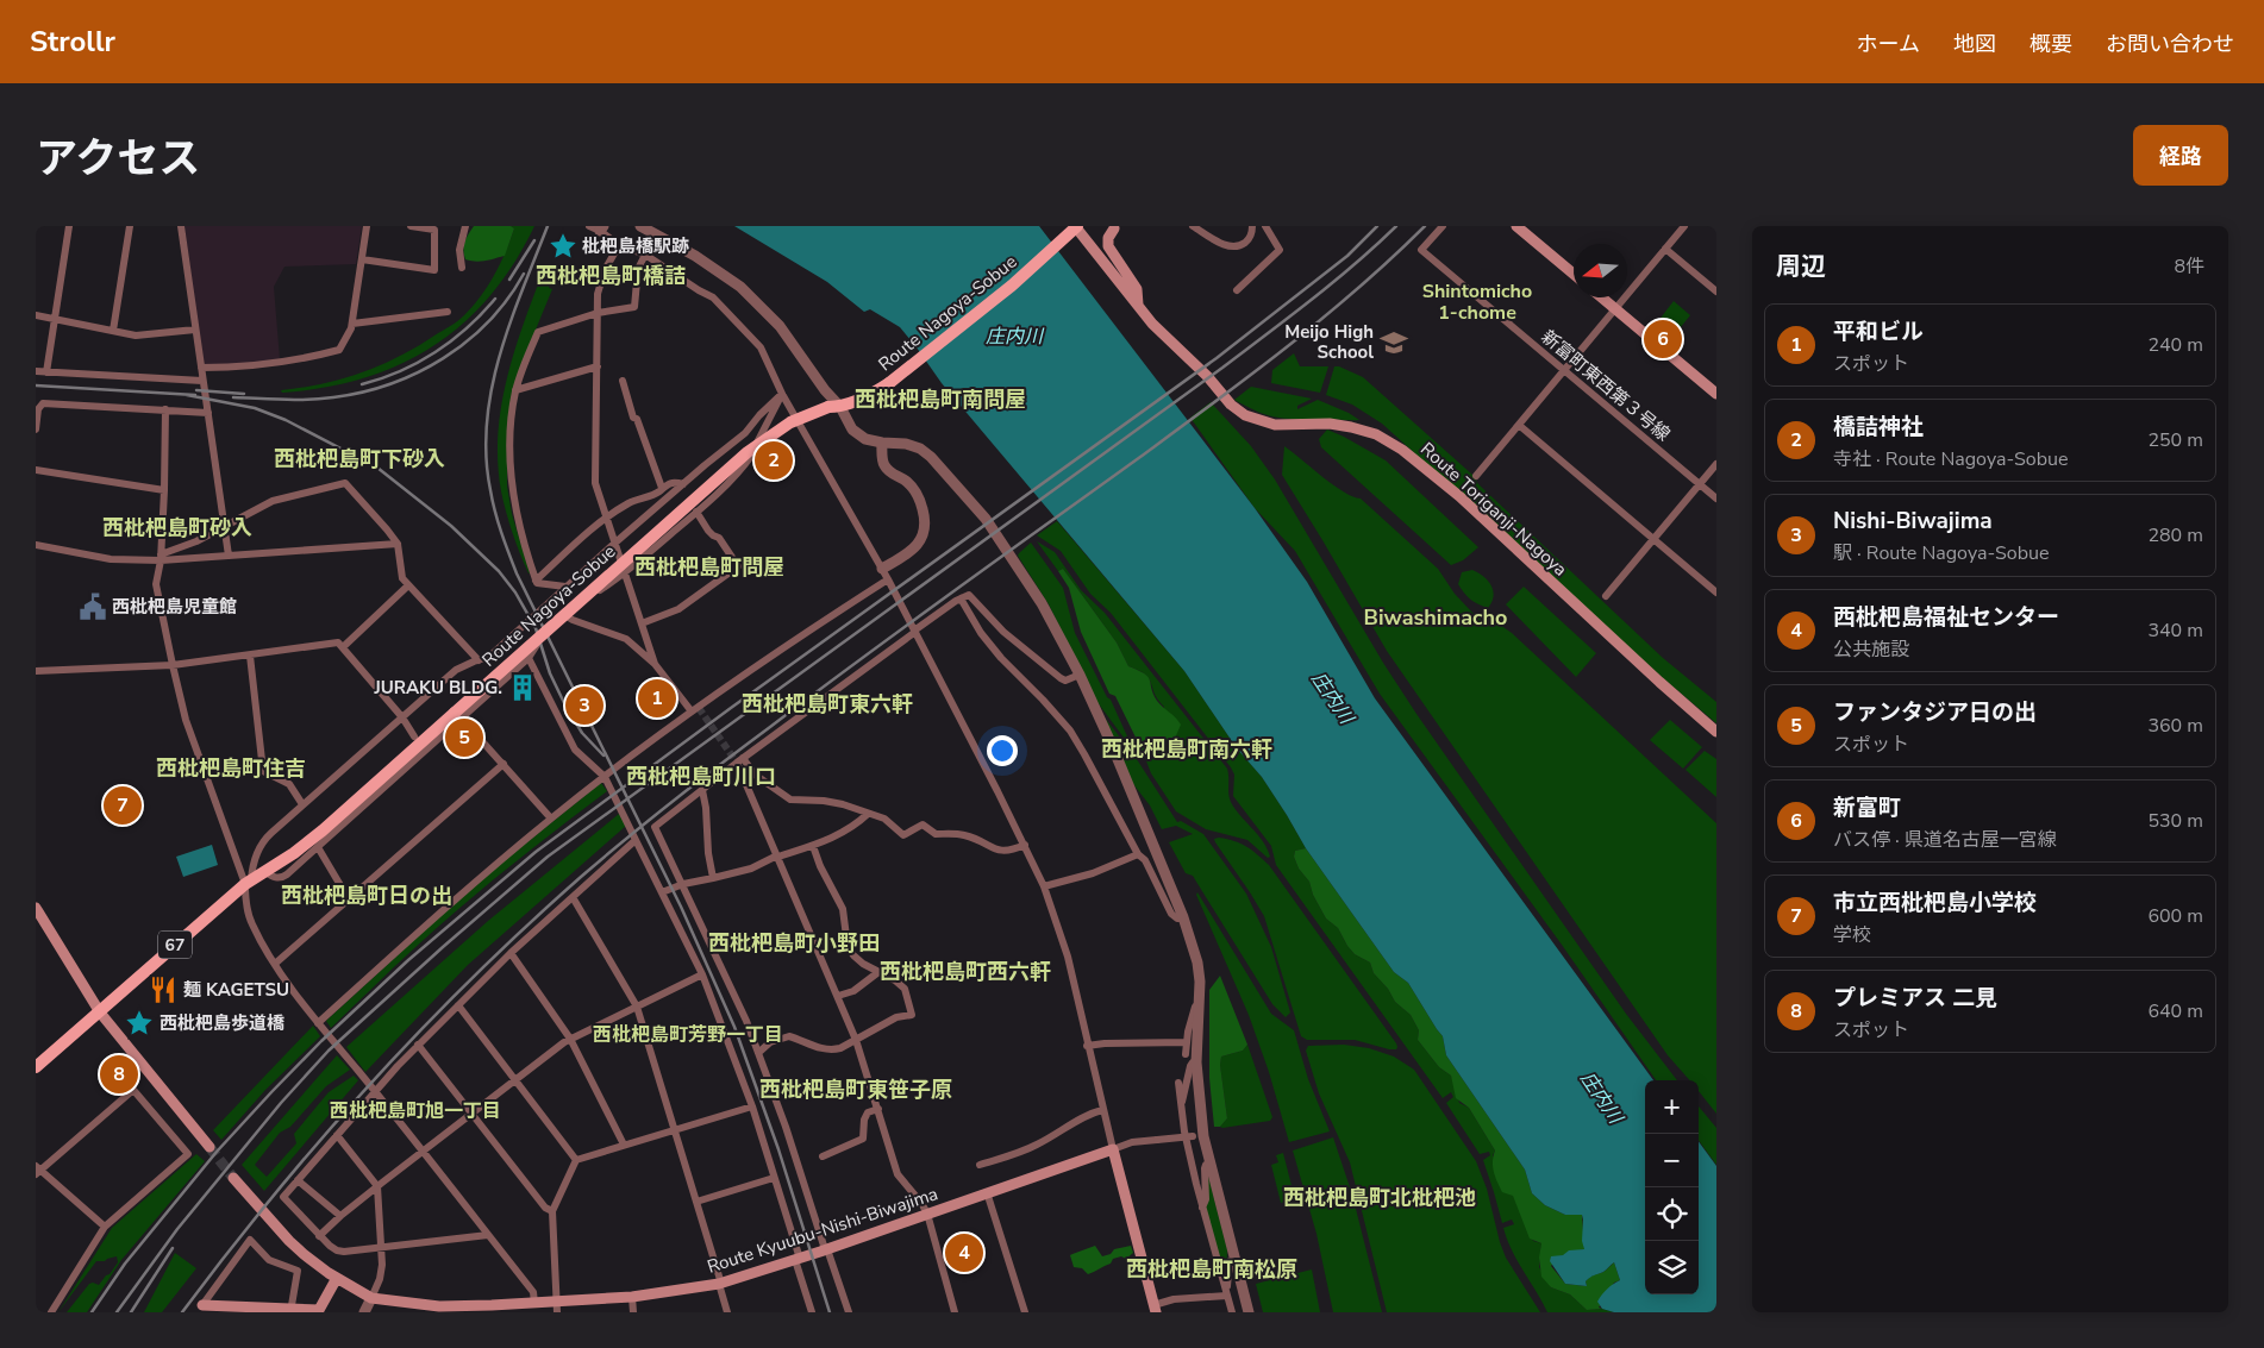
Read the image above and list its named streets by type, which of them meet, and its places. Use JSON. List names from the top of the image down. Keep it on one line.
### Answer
{"streets":{"main road":["Route Nagoya-Sobue","Route Toriganji-Nagoya","67","Route Kyuubu-Nishi-Biwajima"],"street":["新富町東西第３号線"]},"crossings":[["Route Nagoya-Sobue","Route Toriganji-Nagoya"]],"districts":["西枇杷島町橋詰","Shintomicho 1-chome","西枇杷島町南問屋","西枇杷島町下砂入","西枇杷島町砂入","西枇杷島町問屋","Biwashimacho","西枇杷島町東六軒","西枇杷島町南六軒","西枇杷島町住吉","西枇杷島町川口","西枇杷島町日の出","西枇杷島町小野田","西枇杷島町西六軒","西枇杷島町芳野一丁目","西枇杷島町東笹子原","西枇杷島町旭一丁目","西枇杷島町北枇杷池","西枇杷島町南松原"],"water":["庄内川"],"places":{"place":["枇杷島橋駅跡","西枇杷島歩道橋"],"school or university":["Meijo High School"],"public building":["西枇杷島児童館"],"building":["JURAKU BLDG."],"restaurant":["麺 KAGETSU"]},"north":"left","page":{"header":"Strollr","nav":["ホーム","地図","概要","お問い合わせ"],"title":"アクセス","buttons":"経路","heading":["周辺","8件"],"list":[{"mark":"1","name":"平和ビル","note":"スポット","value":"240 m"},{"mark":"2","name":"橋詰神社","note":"寺社 · Route Nagoya-Sobue","value":"250 m"},{"mark":"3","name":"Nishi-Biwajima","note":"駅 · Route Nagoya-Sobue","value":"280 m"},{"mark":"4","name":"西枇杷島福祉センター","note":"公共施設","value":"340 m"},{"mark":"5","name":"ファンタジア日の出","note":"スポット","value":"360 m"},{"mark":"6","name":"新富町","note":"バス停 · 県道名古屋一宮線","value":"530 m"},{"mark":"7","name":"市立西枇杷島小学校","note":"学校","value":"600 m"},{"mark":"8","name":"プレミアス 二見","note":"スポット","value":"640 m"}],"pins":["6","2","1","3","5","7","8","4"],"map_buttons":["+","−"]}}
